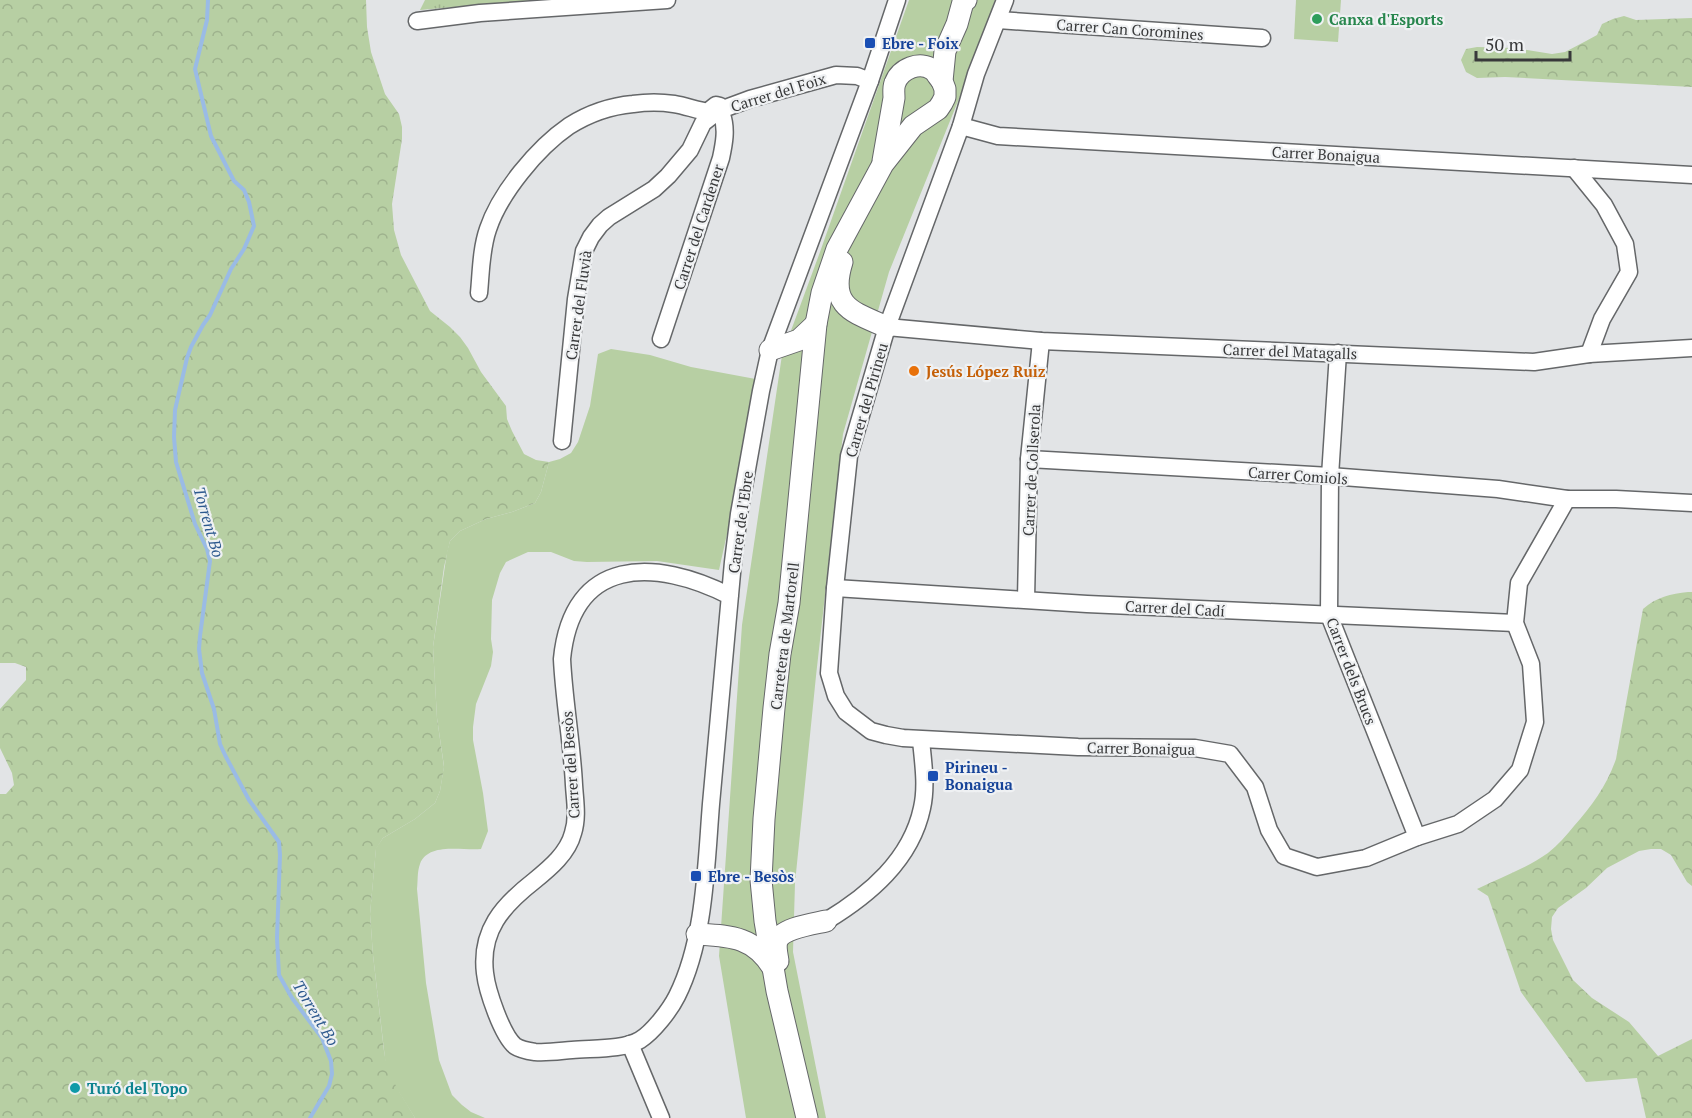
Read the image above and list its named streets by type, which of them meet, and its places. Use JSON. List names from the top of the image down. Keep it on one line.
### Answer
{"streets":{"main road":["Carretera de Martorell"],"street":["Carrer Can Coromines","Carrer del Foix","Carrer Bonaigua","Carrer del Cardener","Carrer del Fluvià","Carrer del Matagalls","Carrer del Pirineu","Carrer de Collserola","Carrer Comiols","Carrer de l'Ebre","Carrer del Cadí","Carrer dels Brucs","Carrer del Besòs"]},"crossings":[["Carrer Can Coromines","Carrer del Pirineu"],["Carrer del Foix","Carrer del Cardener"],["Carrer del Foix","Carrer del Fluvià"],["Carrer del Foix","Carrer de l'Ebre"],["Carrer Bonaigua","Carrer del Pirineu"],["Carrer Bonaigua","Carrer Comiols"],["Carrer Bonaigua","Carrer del Cadí"],["Carrer Bonaigua","Carrer dels Brucs"],["Carrer del Cardener","Carrer del Fluvià"],["Carrer del Matagalls","Carrer del Pirineu"],["Carrer del Matagalls","Carrer de Collserola"],["Carrer del Matagalls","Carrer dels Brucs"],["Carrer del Pirineu","Carrer del Cadí"],["Carrer de Collserola","Carrer Comiols"],["Carrer de Collserola","Carrer del Cadí"],["Carrer Comiols","Carrer dels Brucs"],["Carrer de l'Ebre","Carrer del Besòs"],["Carrer del Cadí","Carrer dels Brucs"]],"water":["Torrent Bo"],"places":{"other":["Canxa d'Esports","Jesús López Ruiz","Turó del Topo"],"transit":["Ebre - Foix","Pirineu - Bonaigua","Ebre - Besòs"]},"scale_bar":"50 m"}
